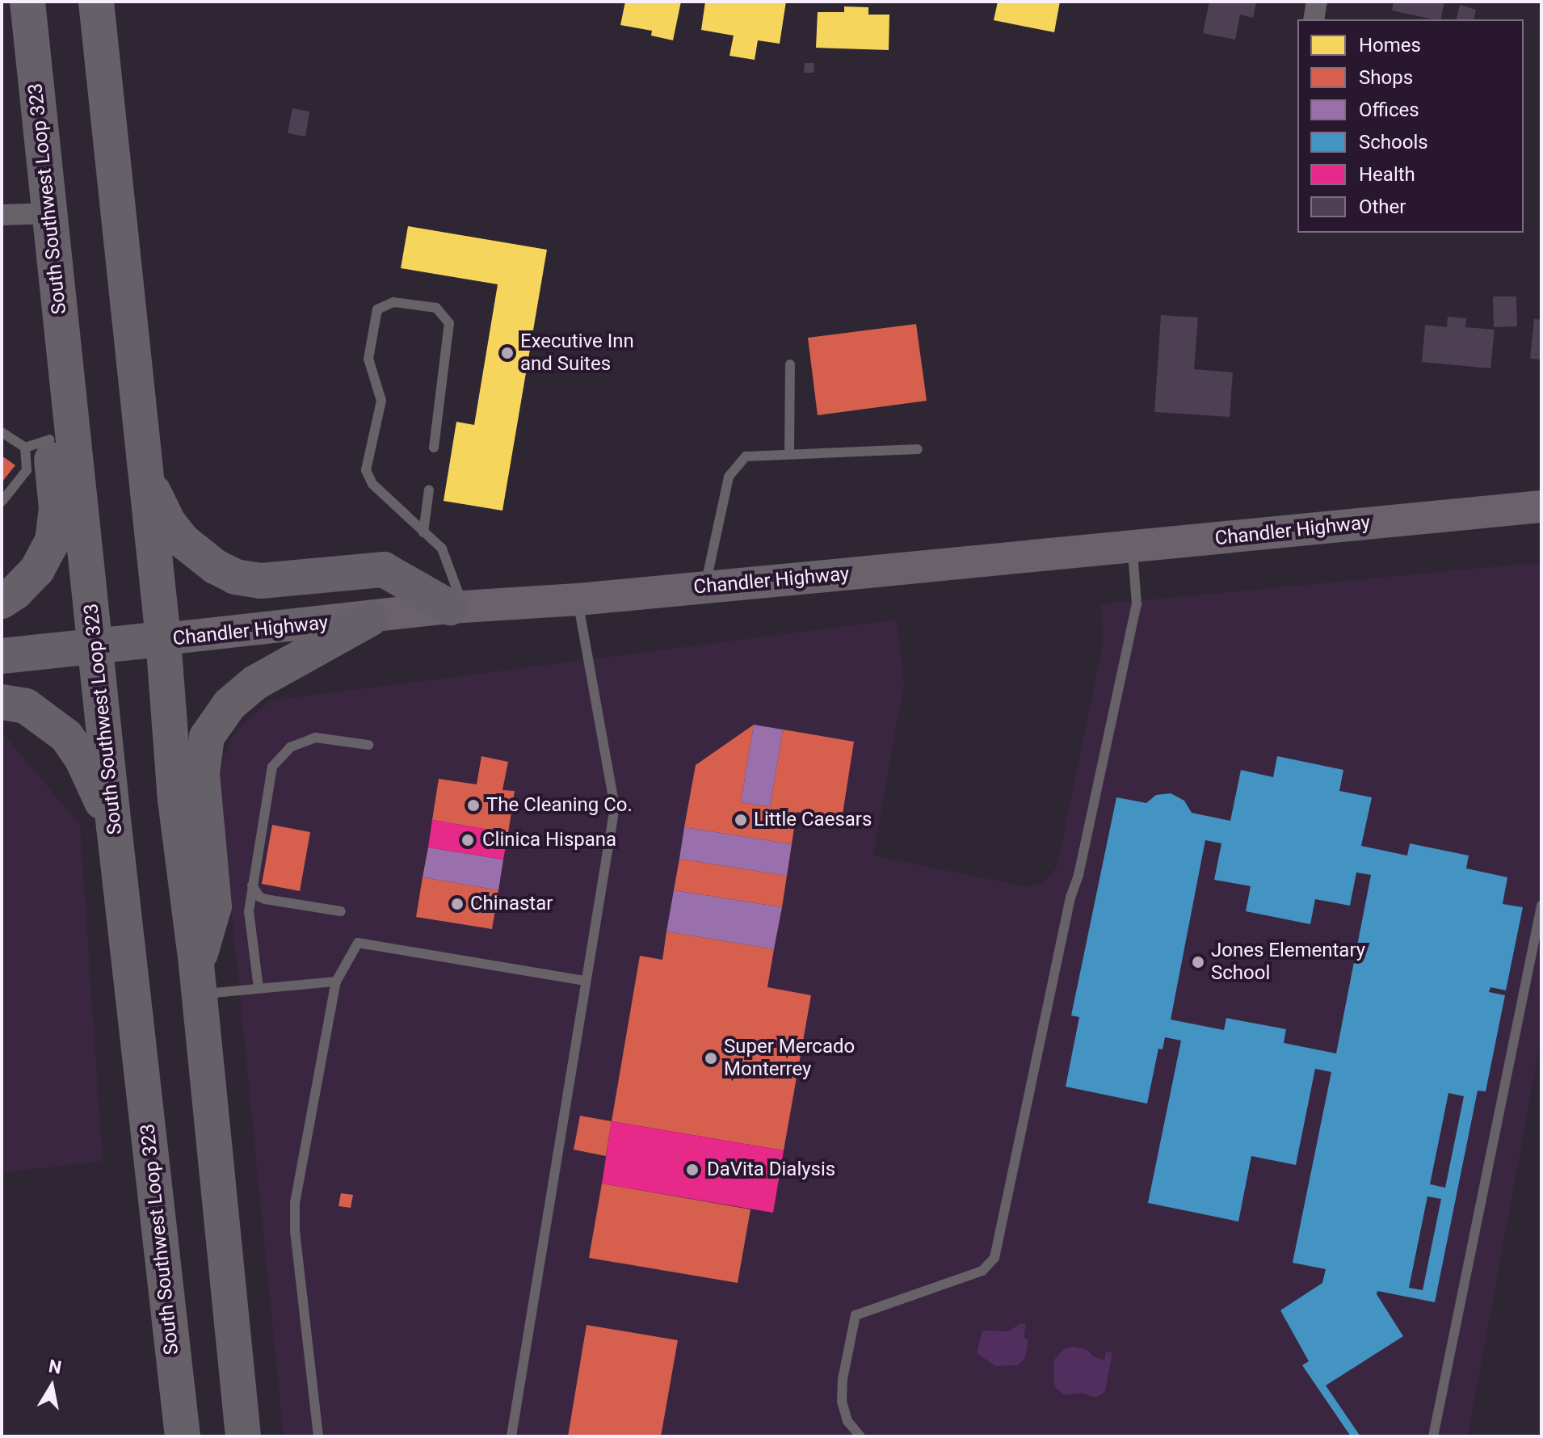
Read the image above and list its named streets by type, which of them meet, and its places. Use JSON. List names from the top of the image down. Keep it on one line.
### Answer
{"streets":{"highway":["South Southwest Loop 323","Chandler Highway"]},"crossings":[["South Southwest Loop 323","Chandler Highway"]],"places":["Executive Inn and Suites","The Cleaning Co.","Little Caesars","Clinica Hispana","Chinastar","Jones Elementary School","Super Mercado Monterrey","DaVita Dialysis"],"legend":["Homes","Shops","Offices","Schools","Health","Other"],"north":"top"}
